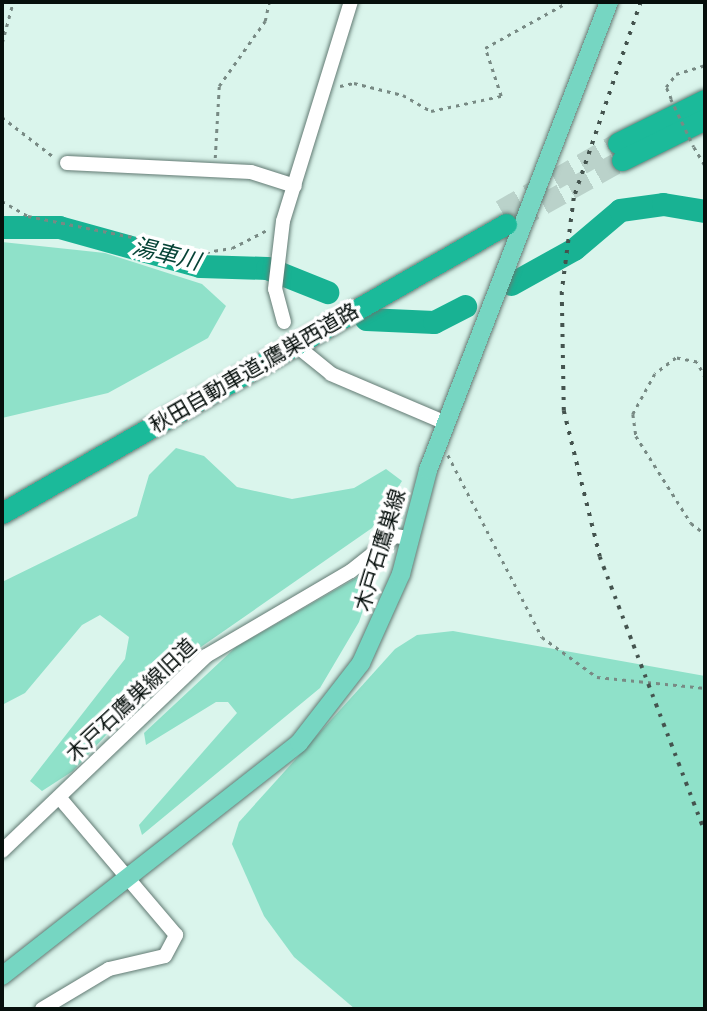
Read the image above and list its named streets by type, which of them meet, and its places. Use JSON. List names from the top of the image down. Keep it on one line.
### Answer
{"streets":{"highway":["秋田自動車道;鷹巣西道路"],"main road":["木戸石鷹巣線"],"street":["木戸石鷹巣線旧道"]},"crossings":[["木戸石鷹巣線","木戸石鷹巣線旧道"]],"water":["湯車川"]}
